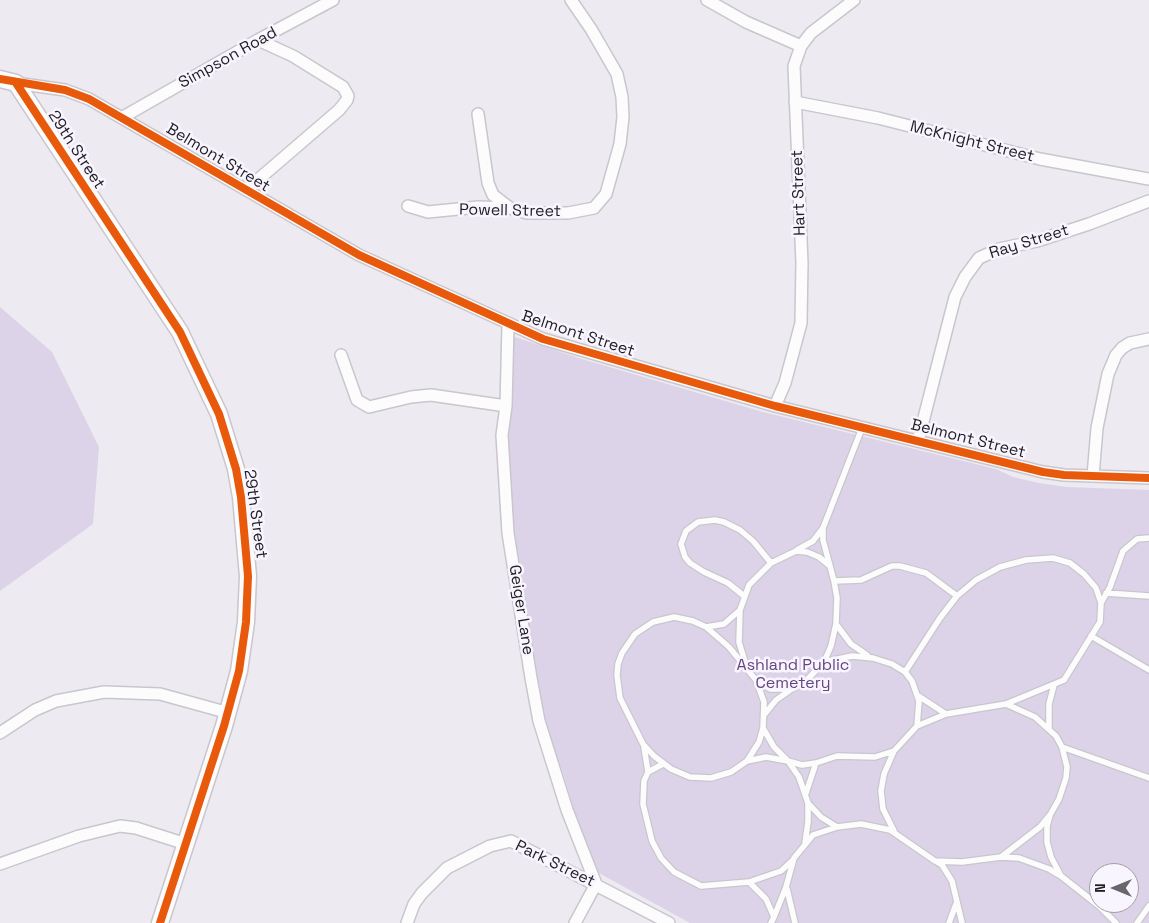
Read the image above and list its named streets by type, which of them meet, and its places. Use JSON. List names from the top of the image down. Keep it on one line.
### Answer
{"streets":{"street":["Simpson Road","McKnight Street","29th Street","Belmont Street","Hart Street","Powell Street","Ray Street","Geiger Lane","Park Street"]},"crossings":[["Simpson Road","Belmont Street"],["McKnight Street","Hart Street"],["29th Street","Belmont Street"],["Belmont Street","Hart Street"],["Belmont Street","Ray Street"],["Belmont Street","Geiger Lane"],["Geiger Lane","Park Street"]],"parks":["Ashland Public Cemetery"],"north":"left"}
